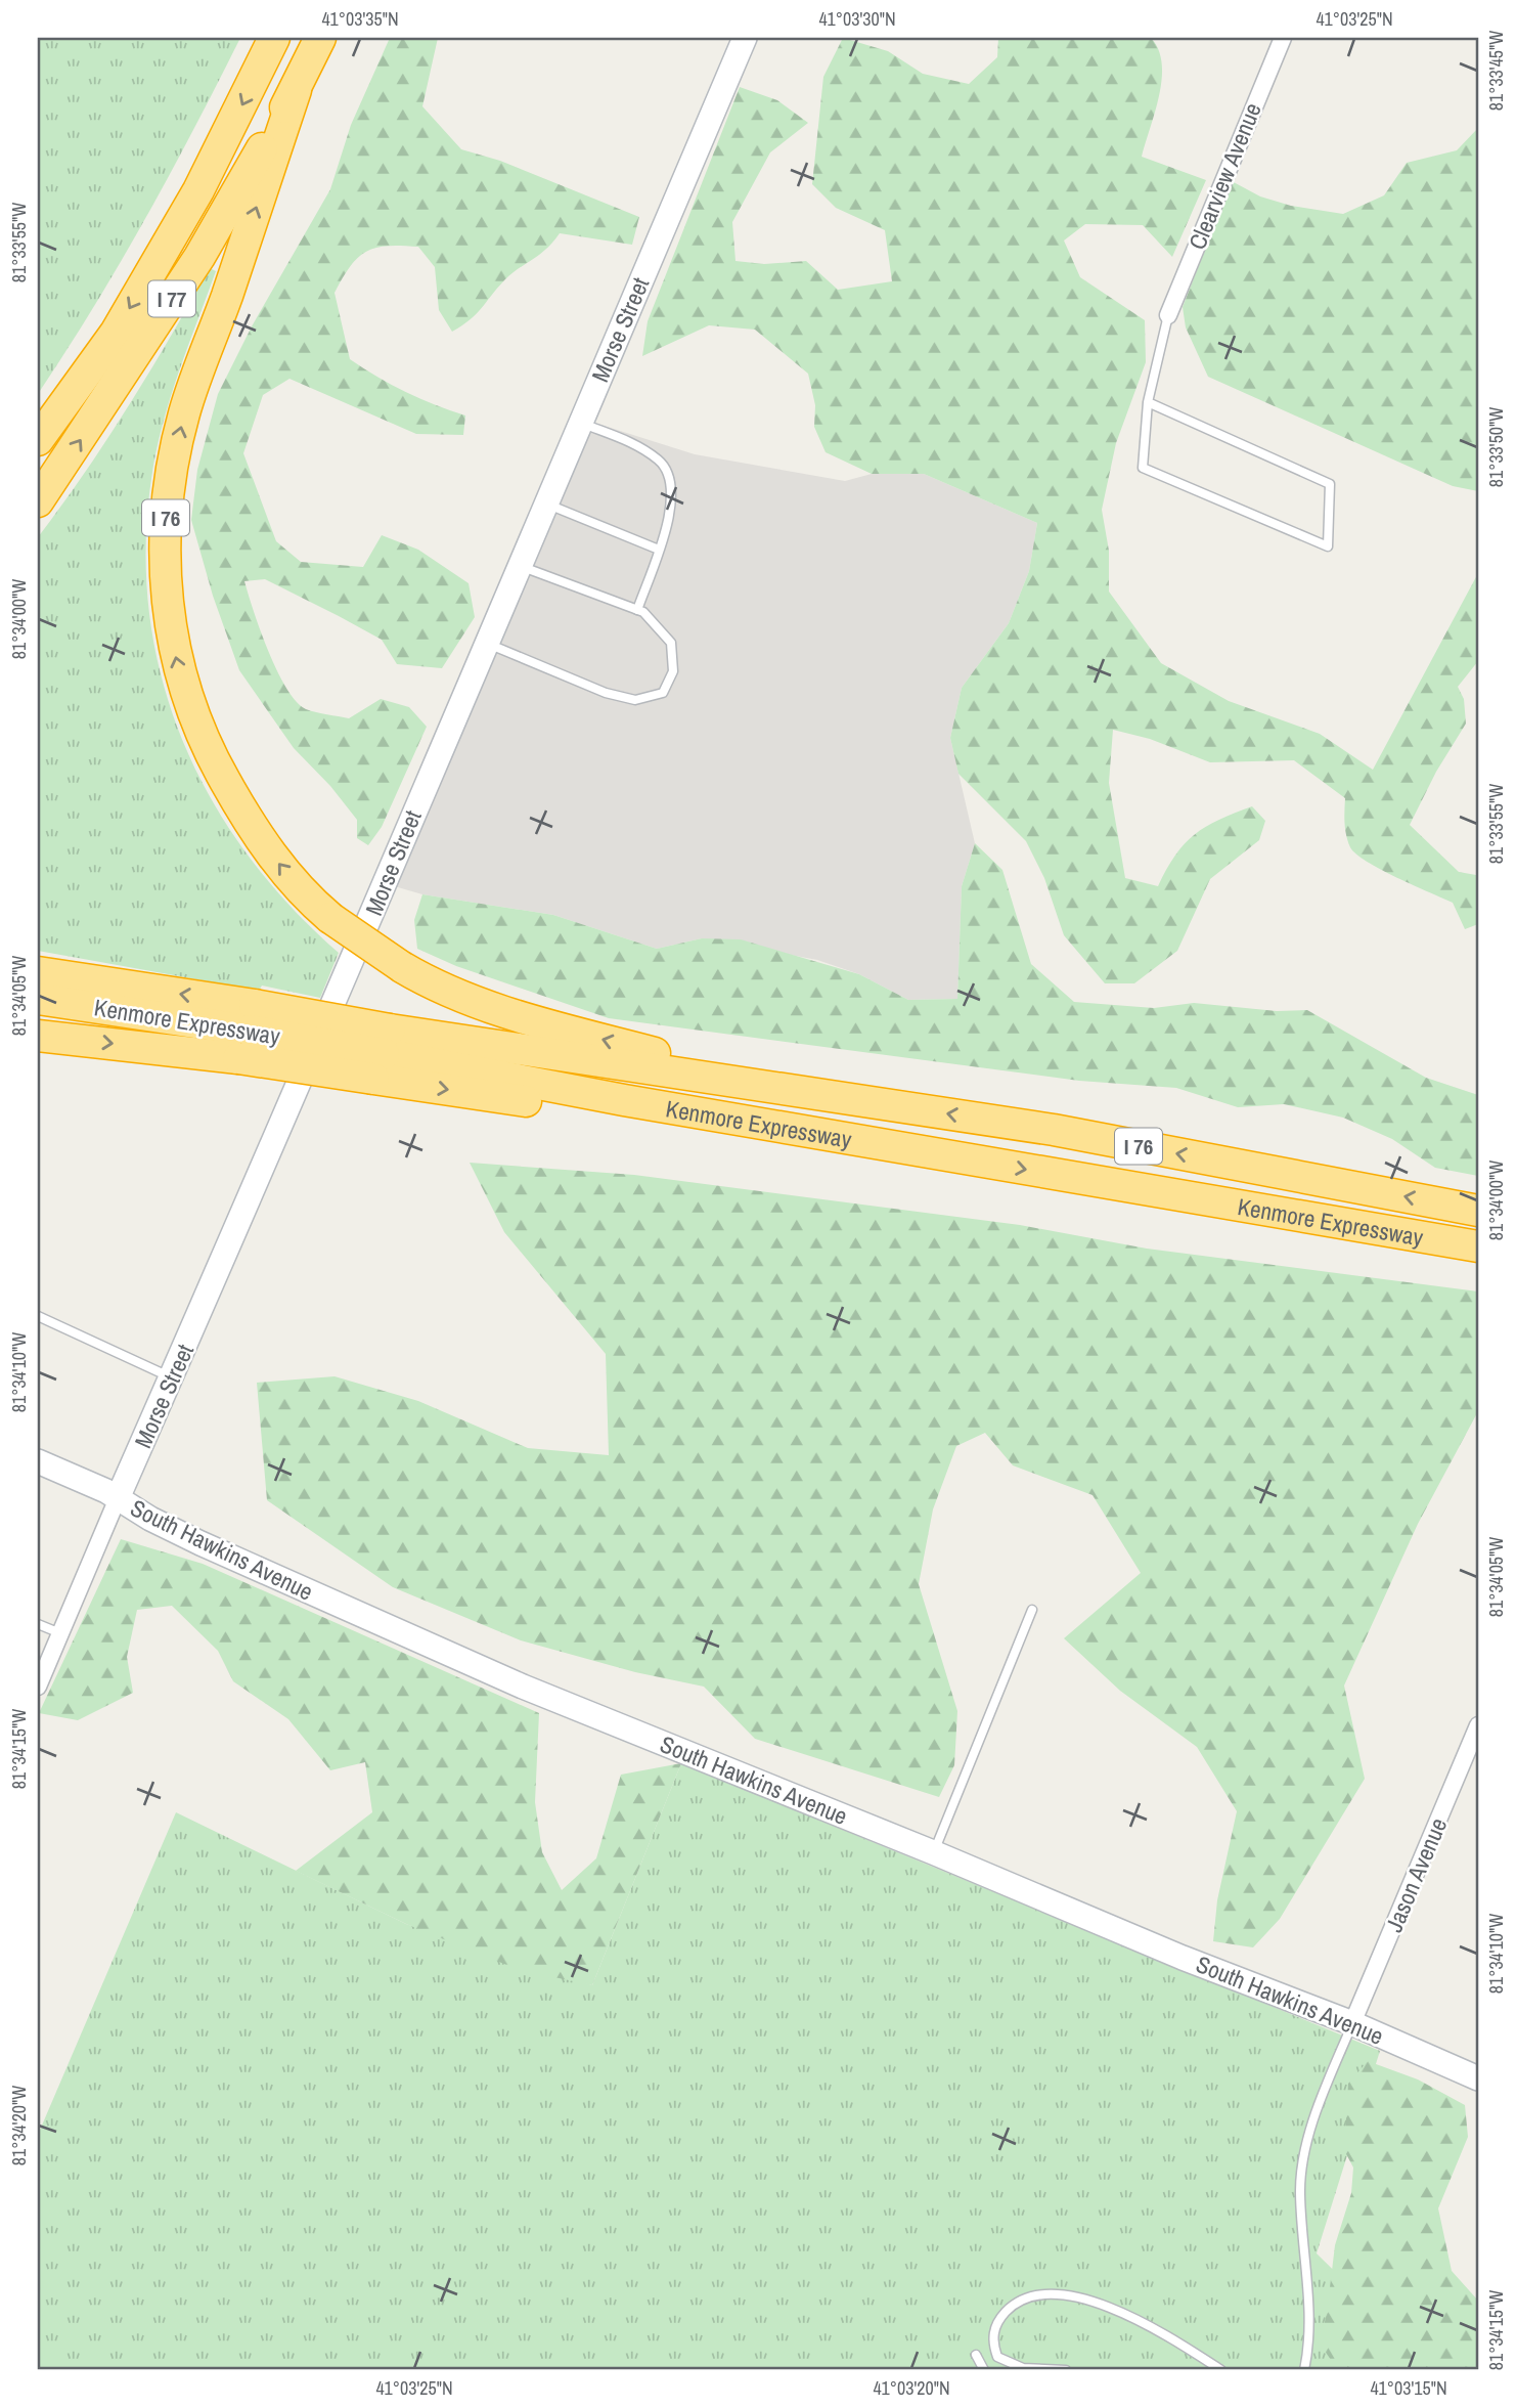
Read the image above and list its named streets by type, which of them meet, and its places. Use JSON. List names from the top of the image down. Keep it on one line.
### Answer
{"streets":{"highway":["I 77","I 76","Kenmore Expressway"],"street":["Clearview Avenue","Morse Street","South Hawkins Avenue","Jason Avenue"]},"crossings":[["I 77","I 76"],["Morse Street","South Hawkins Avenue"],["I 76","Kenmore Expressway"],["South Hawkins Avenue","Jason Avenue"]],"coordinates":["41°03'35\"N","41°03'30\"N","41°03'25\"N","81°33'45\"W","81°33'55\"W","81°33'50\"W","81°34'00\"W","81°34'05\"W","81°34'10\"W","81°34'15\"W","81°34'20\"W","41°03'20\"N","41°03'15\"N"]}
